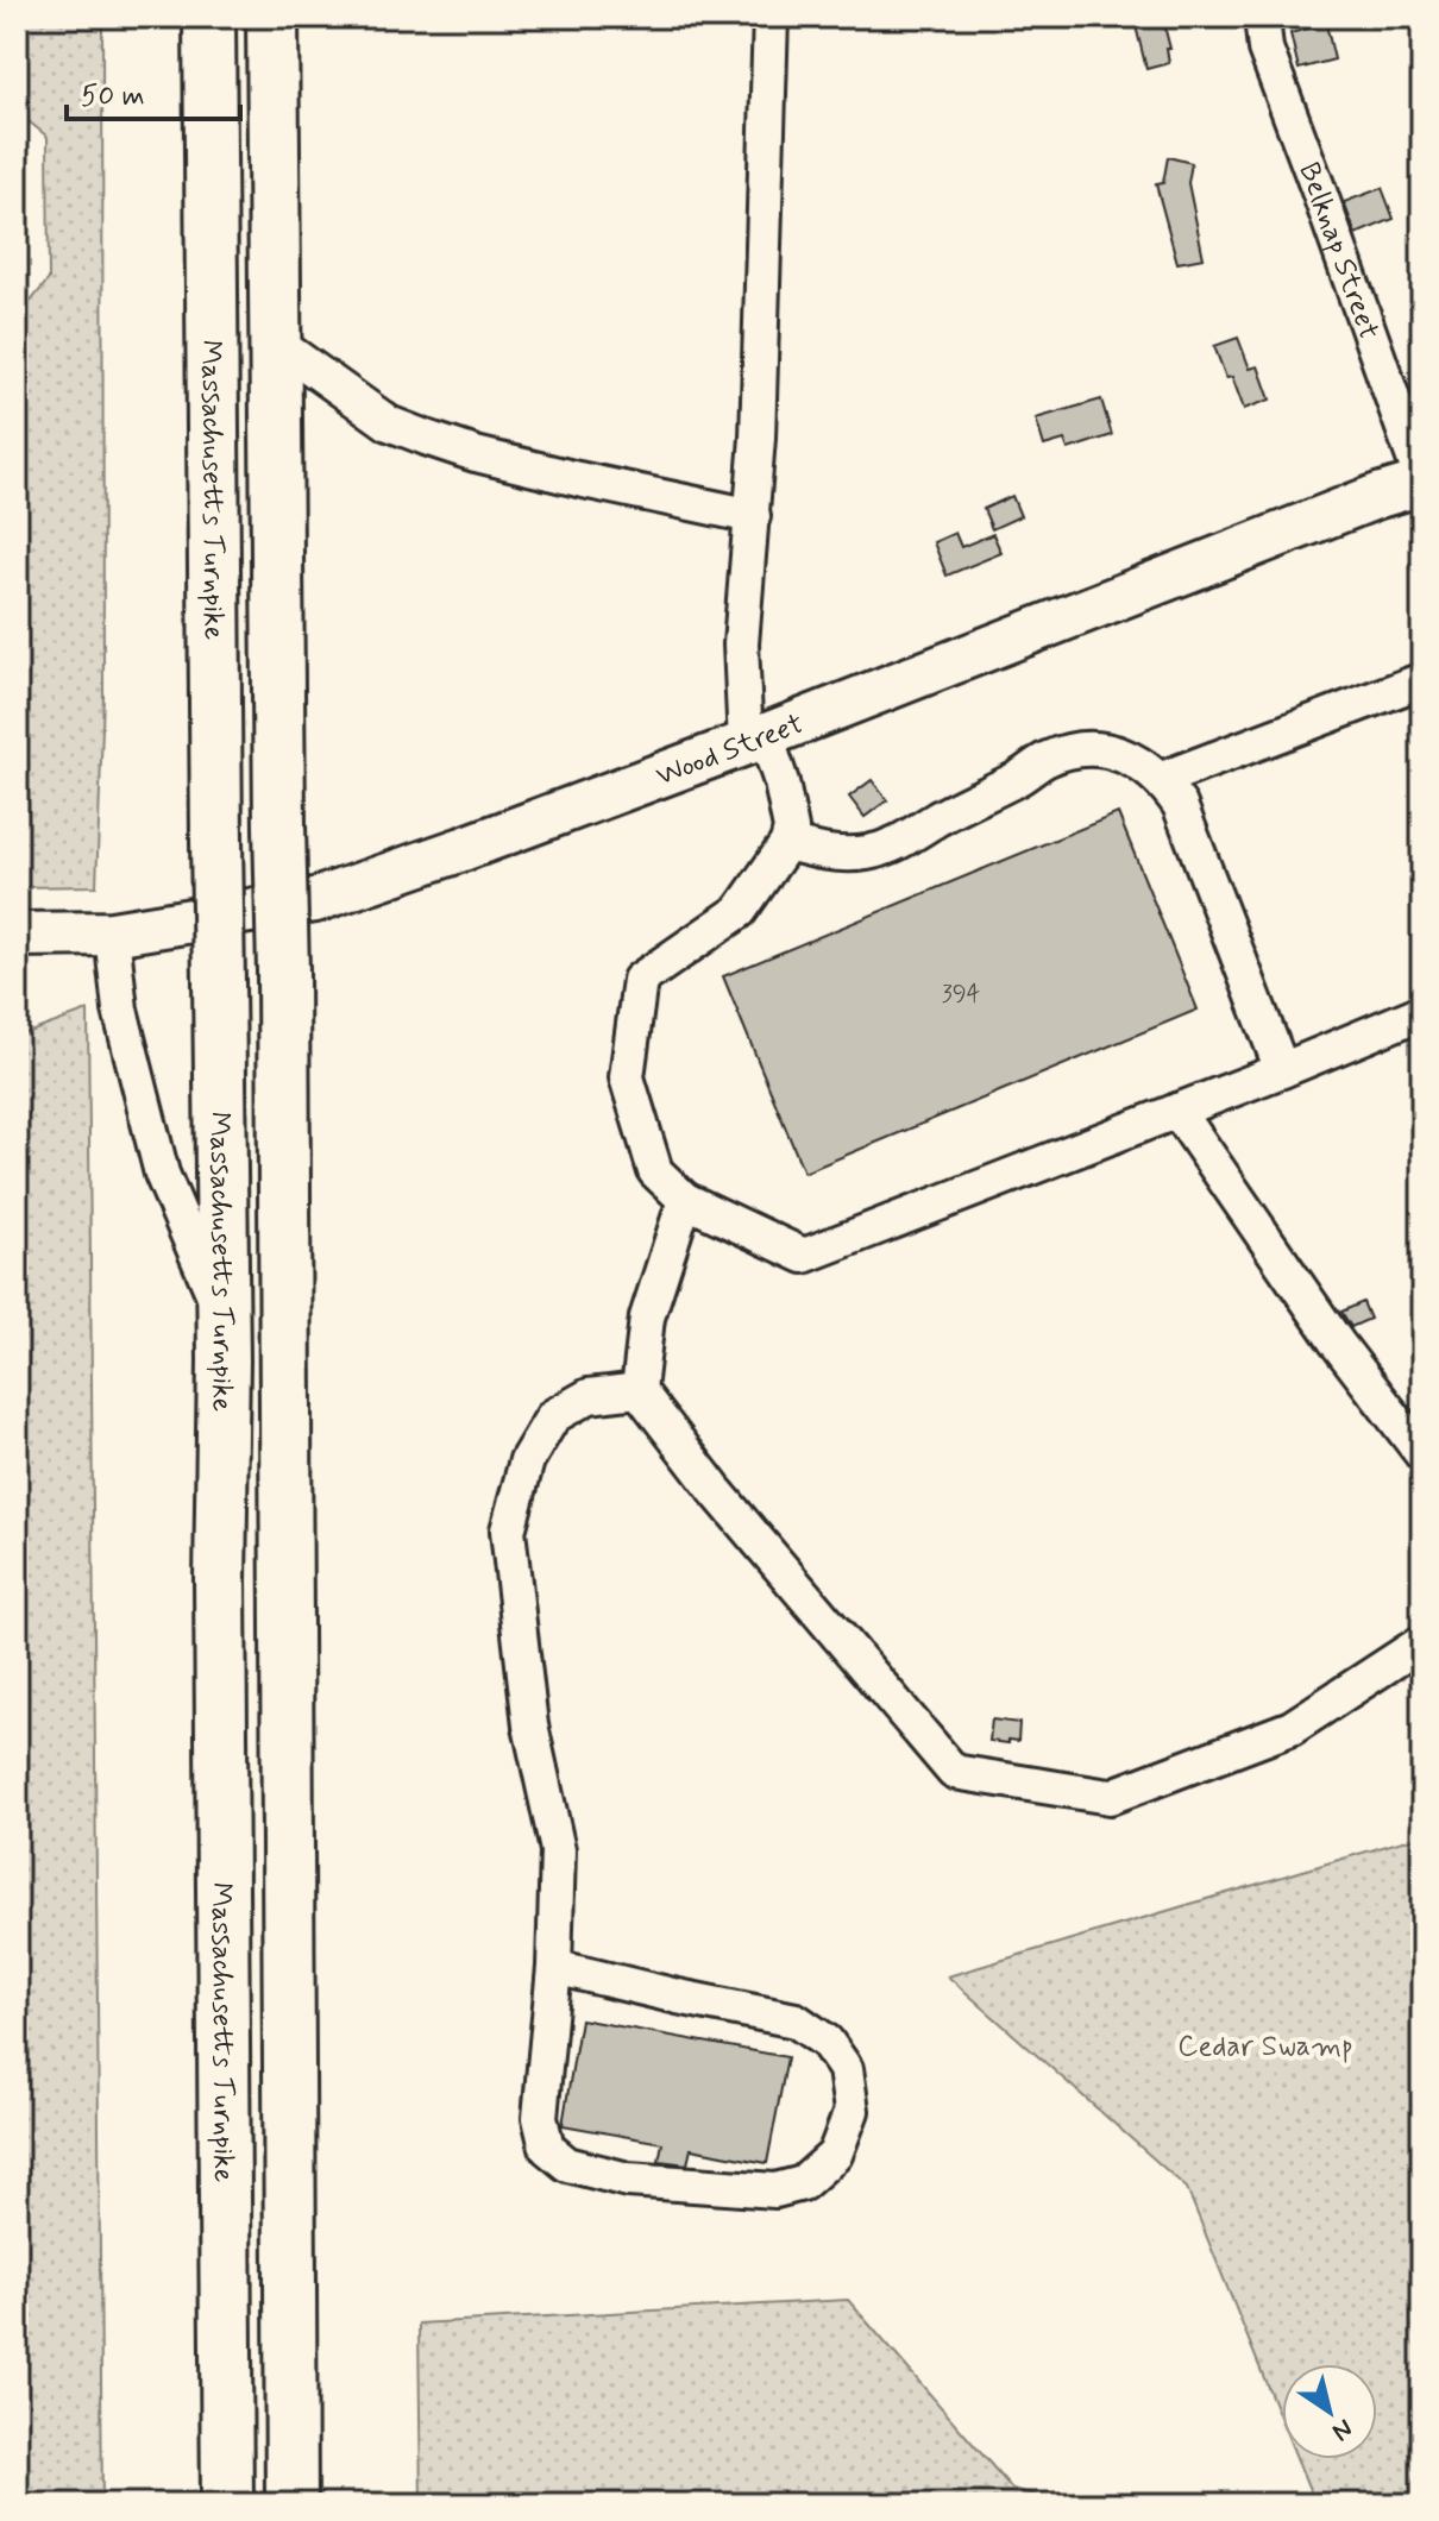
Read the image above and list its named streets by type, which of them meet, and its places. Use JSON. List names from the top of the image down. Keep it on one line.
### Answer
{"streets":{"highway":["Massachusetts Turnpike"],"main road":["Wood Street"],"street":["Belknap Street"]},"crossings":[["Belknap Street","Wood Street"]],"parks":["Cedar Swamp"],"house_numbers":["394"],"scale_bar":"50 m","north":"bottom right"}
